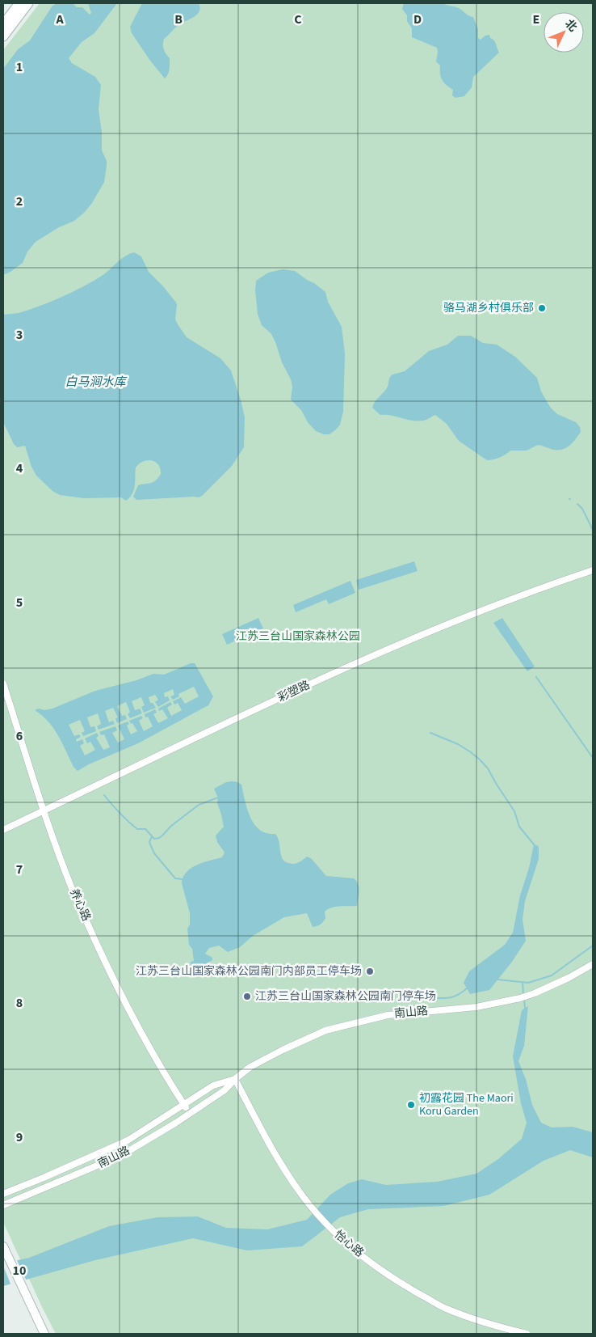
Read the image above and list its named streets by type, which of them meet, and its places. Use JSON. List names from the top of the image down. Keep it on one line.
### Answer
{"streets":{"street":["彩塑路","养心路","南山路","怡心路"]},"crossings":[["彩塑路","养心路"],["养心路","南山路"],["南山路","怡心路"]],"water":["白马涧水库"],"parks":["江苏三台山国家森林公园"],"places":["骆马湖乡村俱乐部","江苏三台山国家森林公园南门内部员工停车场","江苏三台山国家森林公园南门停车场","初露花园 The Maori Koru Garden"],"north":"top right","grid":{"columns":["A","B","C","D","E"],"rows":["1","2","3","4","5","6","7","8","9","10"]}}
